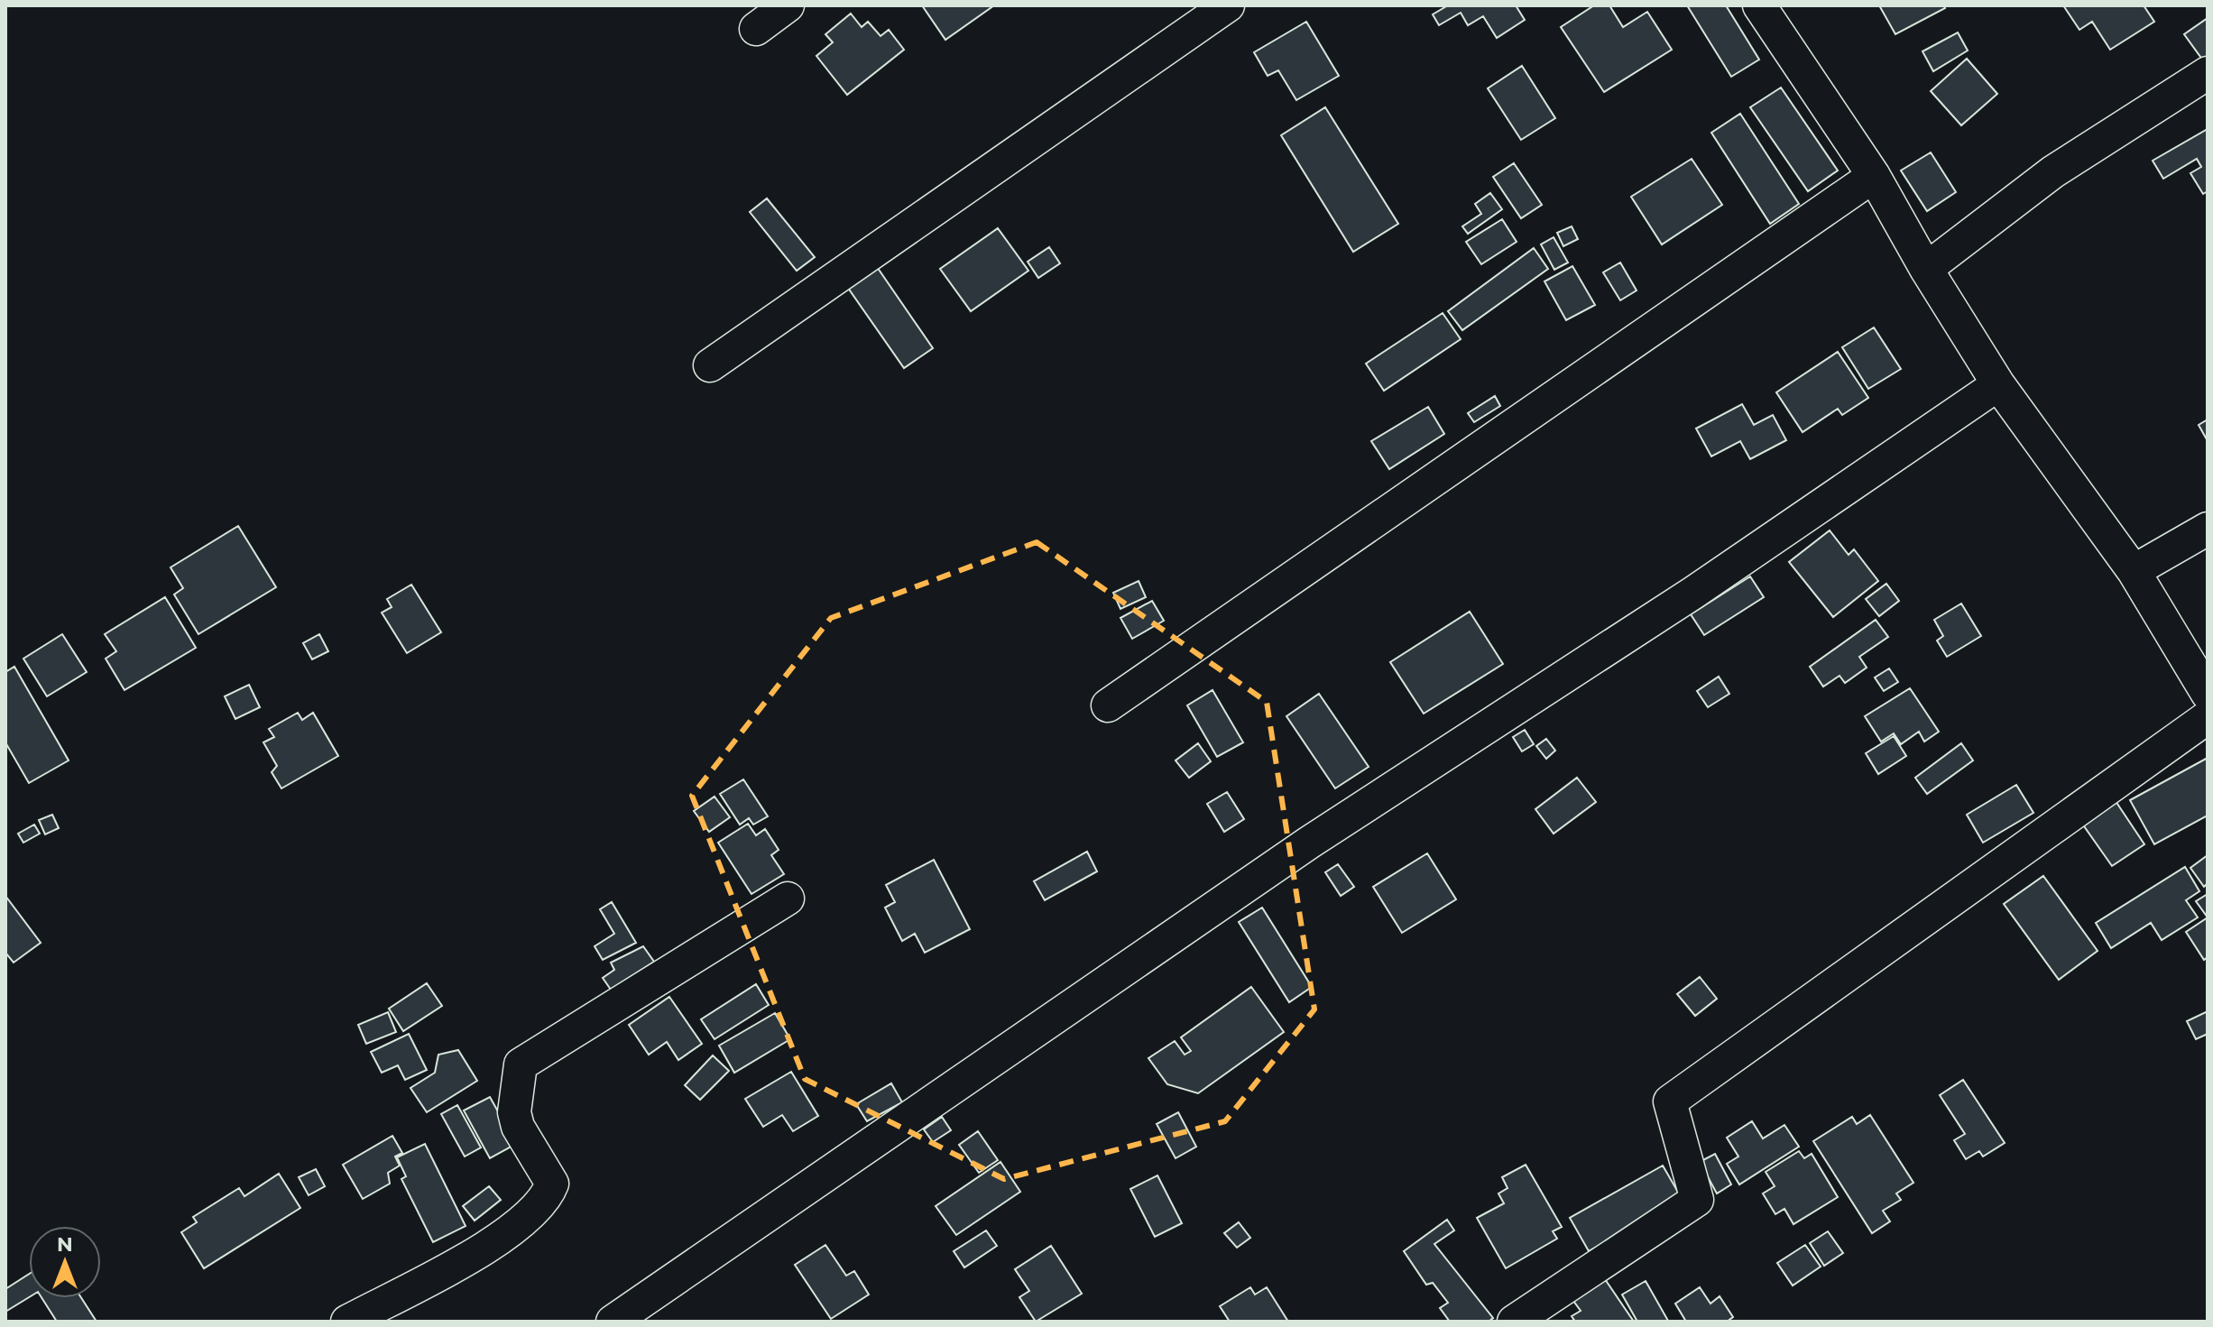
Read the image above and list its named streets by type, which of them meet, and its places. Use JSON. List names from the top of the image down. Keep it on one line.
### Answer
{"north":"top"}
